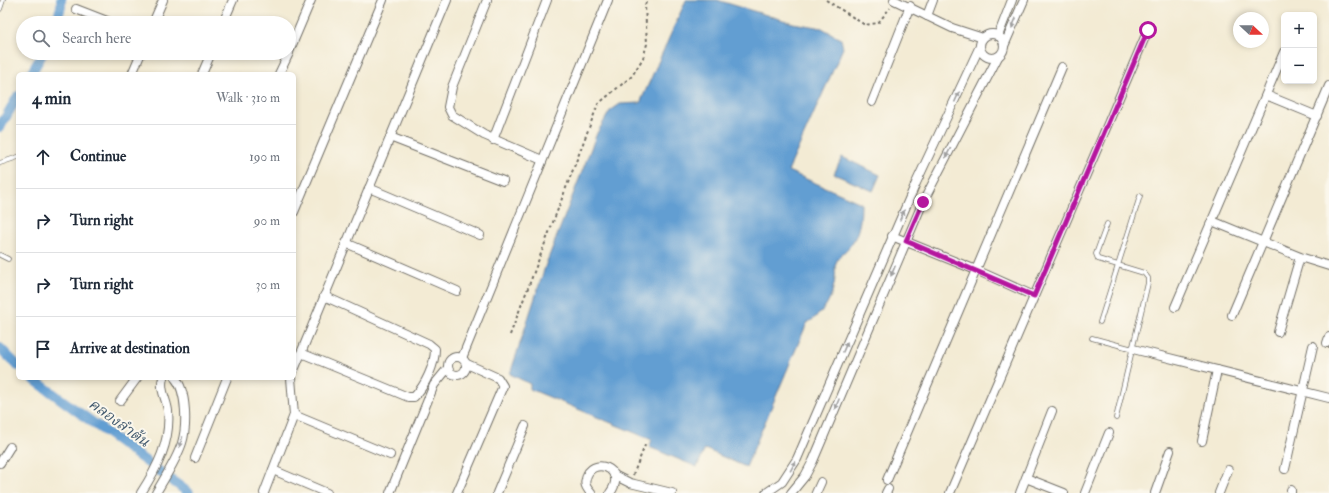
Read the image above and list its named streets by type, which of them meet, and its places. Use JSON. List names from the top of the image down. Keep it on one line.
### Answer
{"water":["คลองลำต้น"],"north":"right","page":{"map_buttons":["+","−"],"search":"Search here","heading":["4 min","Walk · 310 m"],"list":[["Continue","190 m"],["Turn right","90 m"],["Turn right","30 m"],"Arrive at destination"]}}
